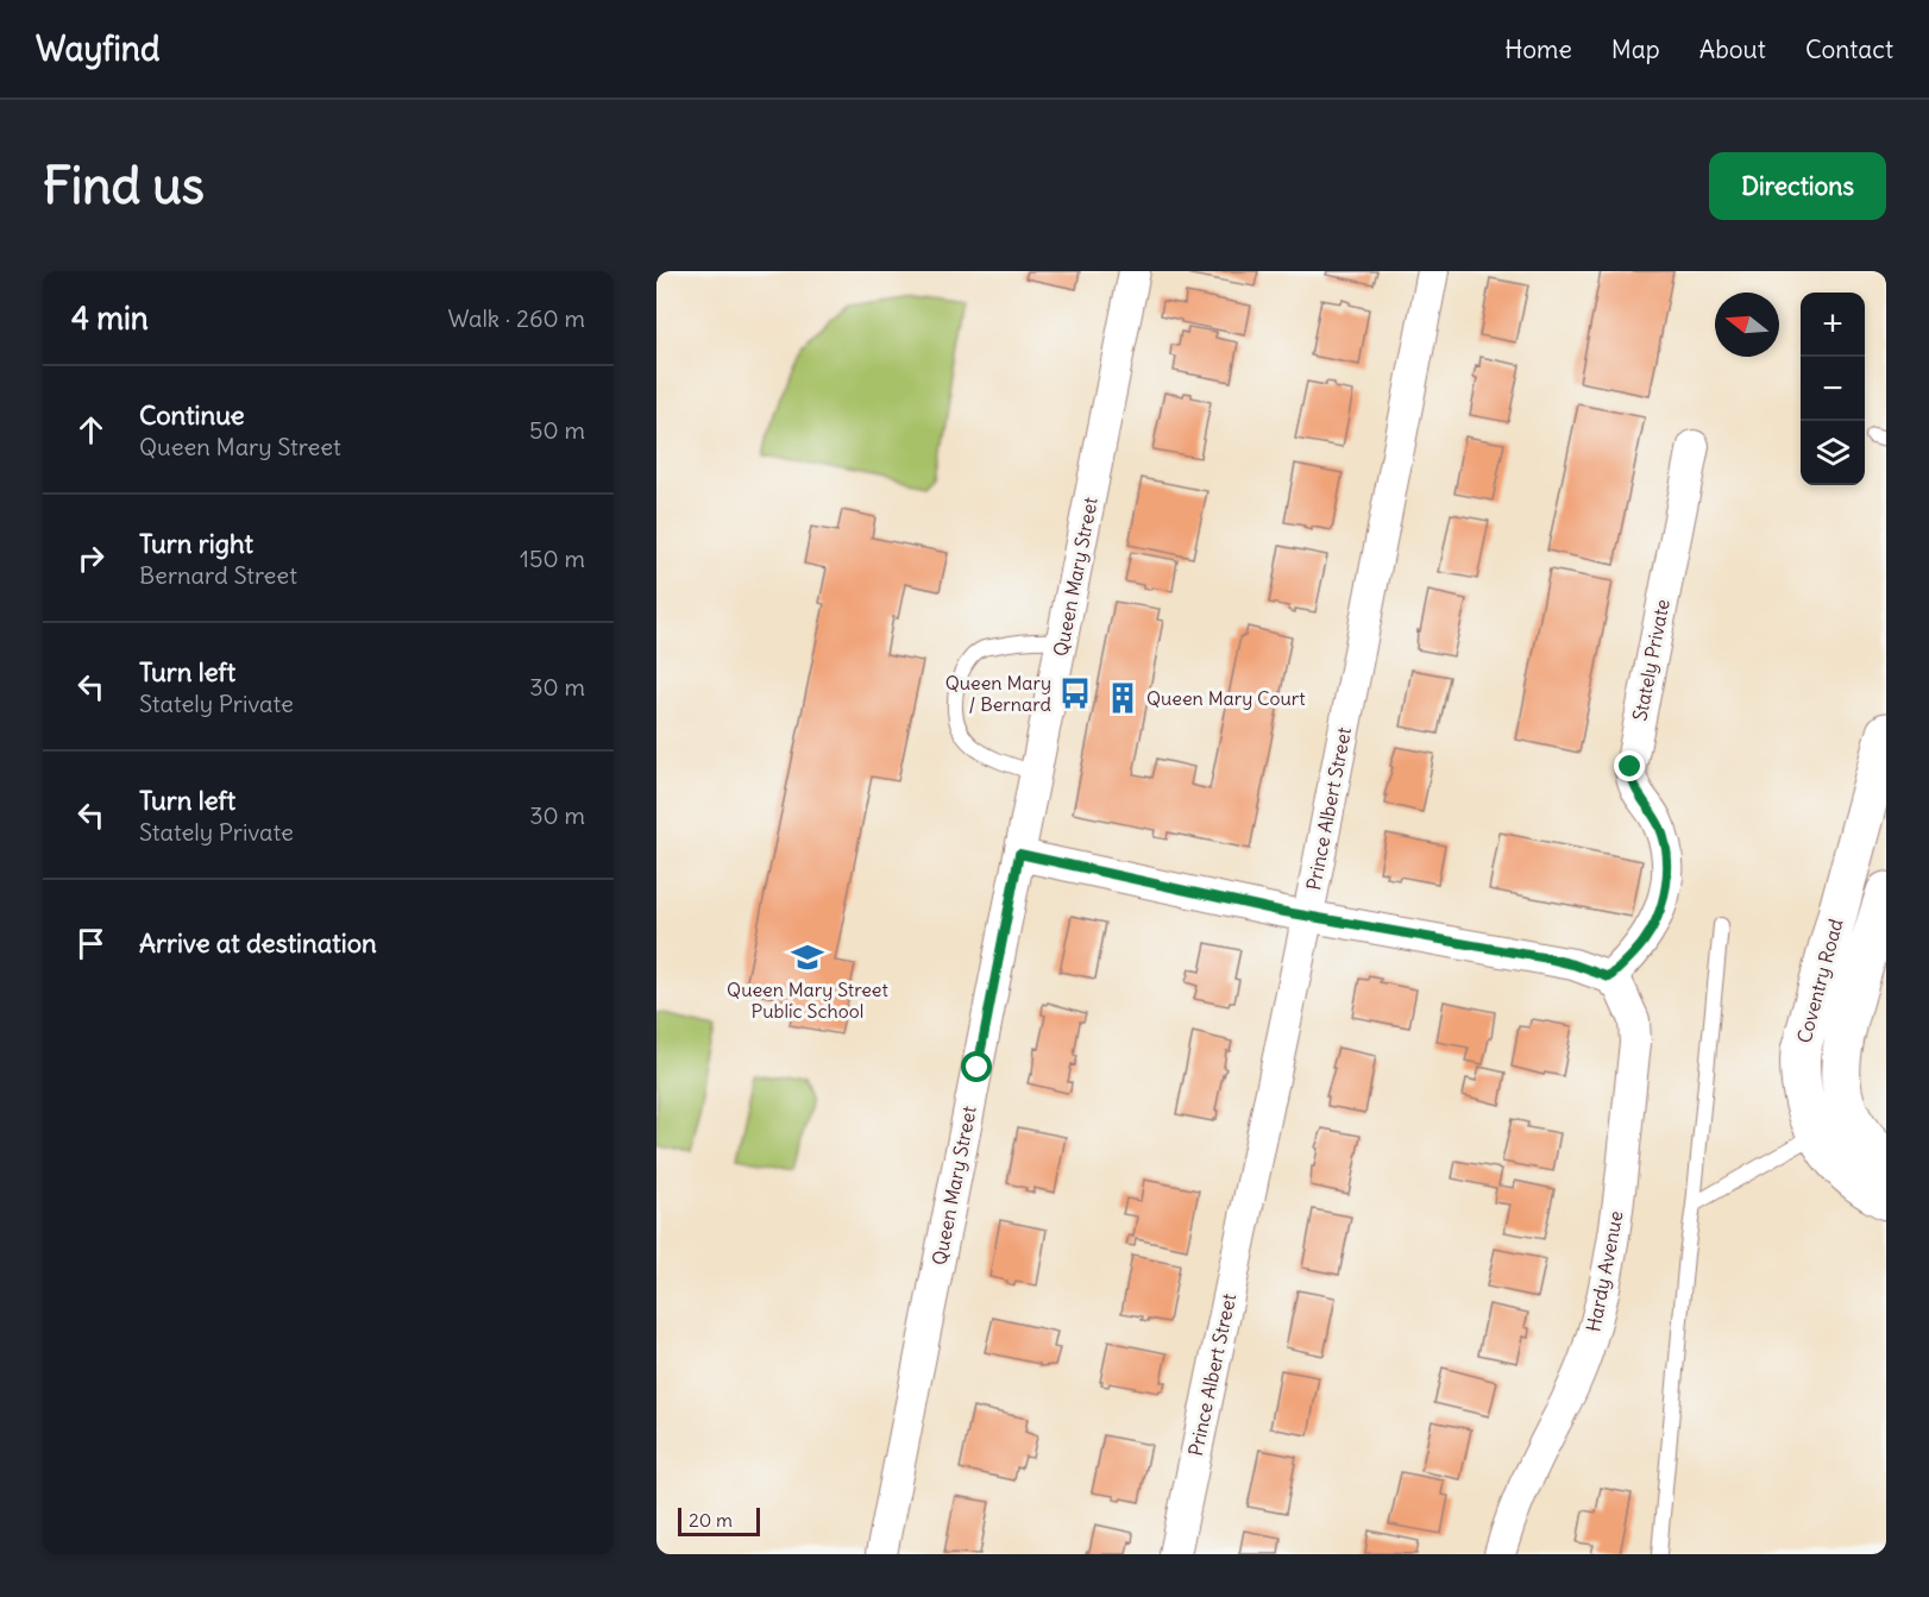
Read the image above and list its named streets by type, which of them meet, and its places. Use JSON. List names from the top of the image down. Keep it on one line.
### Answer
{"streets":{"main road":["Coventry Road"],"street":["Queen Mary Street","Stately Private","Prince Albert Street","Hardy Avenue"]},"crossings":[["Stately Private","Hardy Avenue"]],"places":{"bus stop":["Queen Mary / Bernard"],"building":["Queen Mary Court"],"school or university":["Queen Mary Street Public School"]},"scale_bar":"20 m","north":"left","page":{"header":"Wayfind","nav":["Home","Map","About","Contact"],"buttons":"Directions","title":"Find us","heading":["4 min","Walk · 260 m"],"map_buttons":["+","−"],"list":[["Continue","Queen Mary Street","50 m"],["Turn right","Bernard Street","150 m"],["Turn left","Stately Private","30 m"],["Turn left","Stately Private","30 m"],"Arrive at destination"],"scale":"20 m"}}
